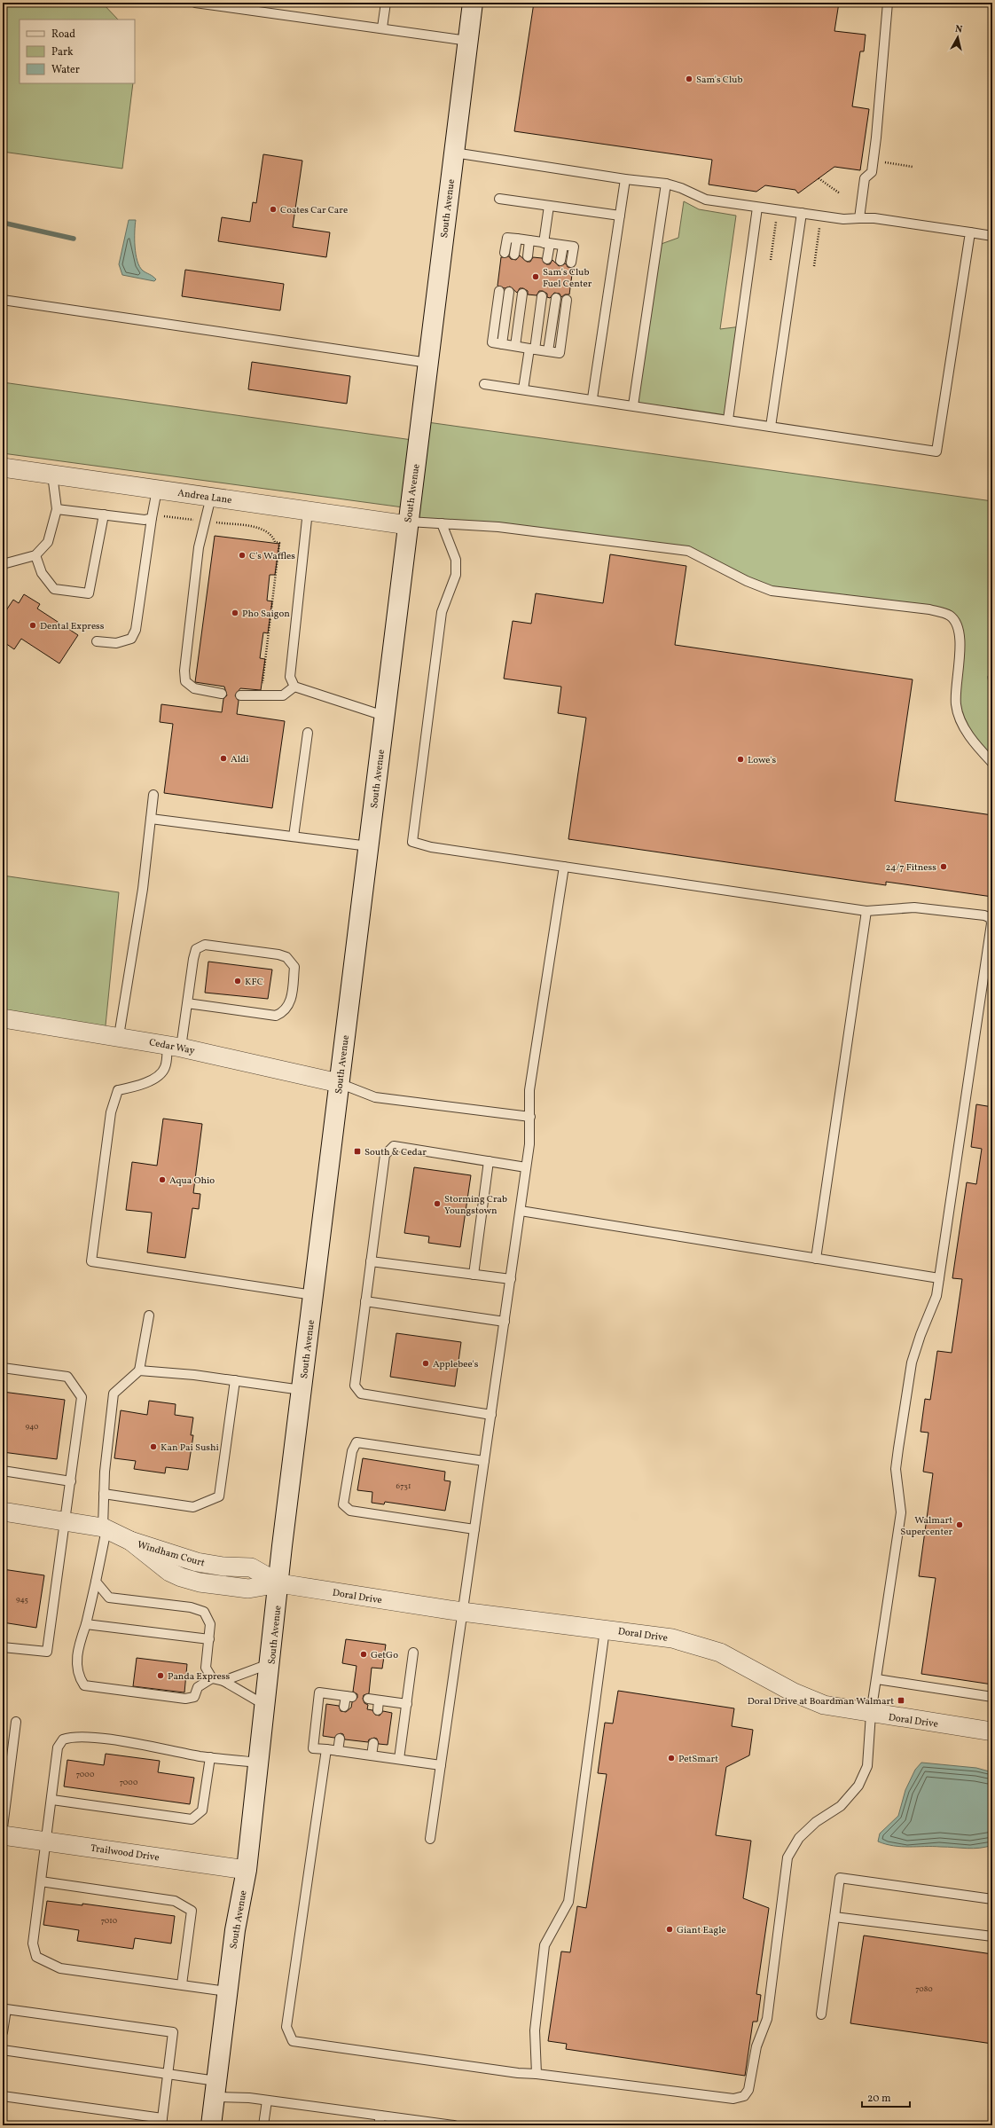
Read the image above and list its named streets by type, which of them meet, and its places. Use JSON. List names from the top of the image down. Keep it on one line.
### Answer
{"streets":{"main road":["South Avenue"],"street":["Andrea Lane","Cedar Way","Windham Court","Doral Drive","Trailwood Drive"]},"crossings":[["South Avenue","Andrea Lane"],["South Avenue","Cedar Way"],["South Avenue","Windham Court"],["South Avenue","Doral Drive"],["South Avenue","Trailwood Drive"],["Windham Court","Doral Drive"]],"places":{"other":["Sam's Club","Coates Car Care","Sam's Club Fuel Center","C's Waffles","Pho Saigon","Dental Express","Aldi","Lowe's","24/7 Fitness","KFC","Aqua Ohio","Storming Crab Youngstown","Applebee's","Kan Pai Sushi","Walmart Supercenter","GetGo","Panda Express","PetSmart","Giant Eagle"],"transit":["South & Cedar","Doral Drive at Boardman Walmart"]},"house_numbers":["940","6731","945","7000","7000","7010","7080"],"legend":["Road","Park","Water"],"scale_bar":"20 m","north":"top"}
